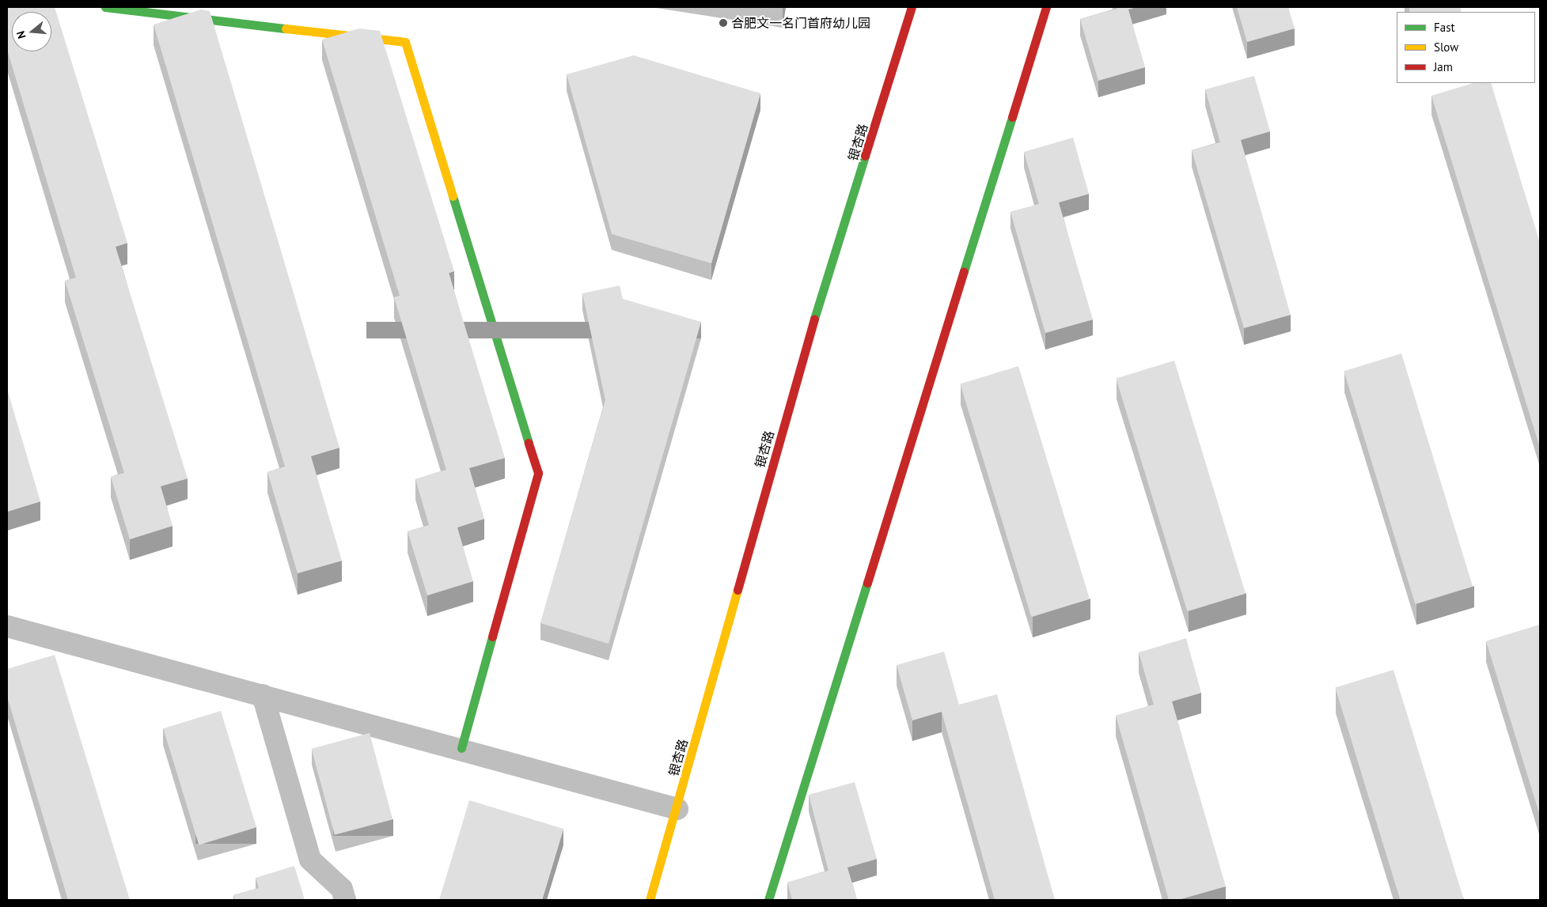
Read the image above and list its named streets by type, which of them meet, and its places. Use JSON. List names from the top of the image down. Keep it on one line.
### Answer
{"streets":{"street":["银杏路"]},"places":["合肥文一名门首府幼儿园"],"legend":["Fast","Slow","Jam"],"north":"left"}
